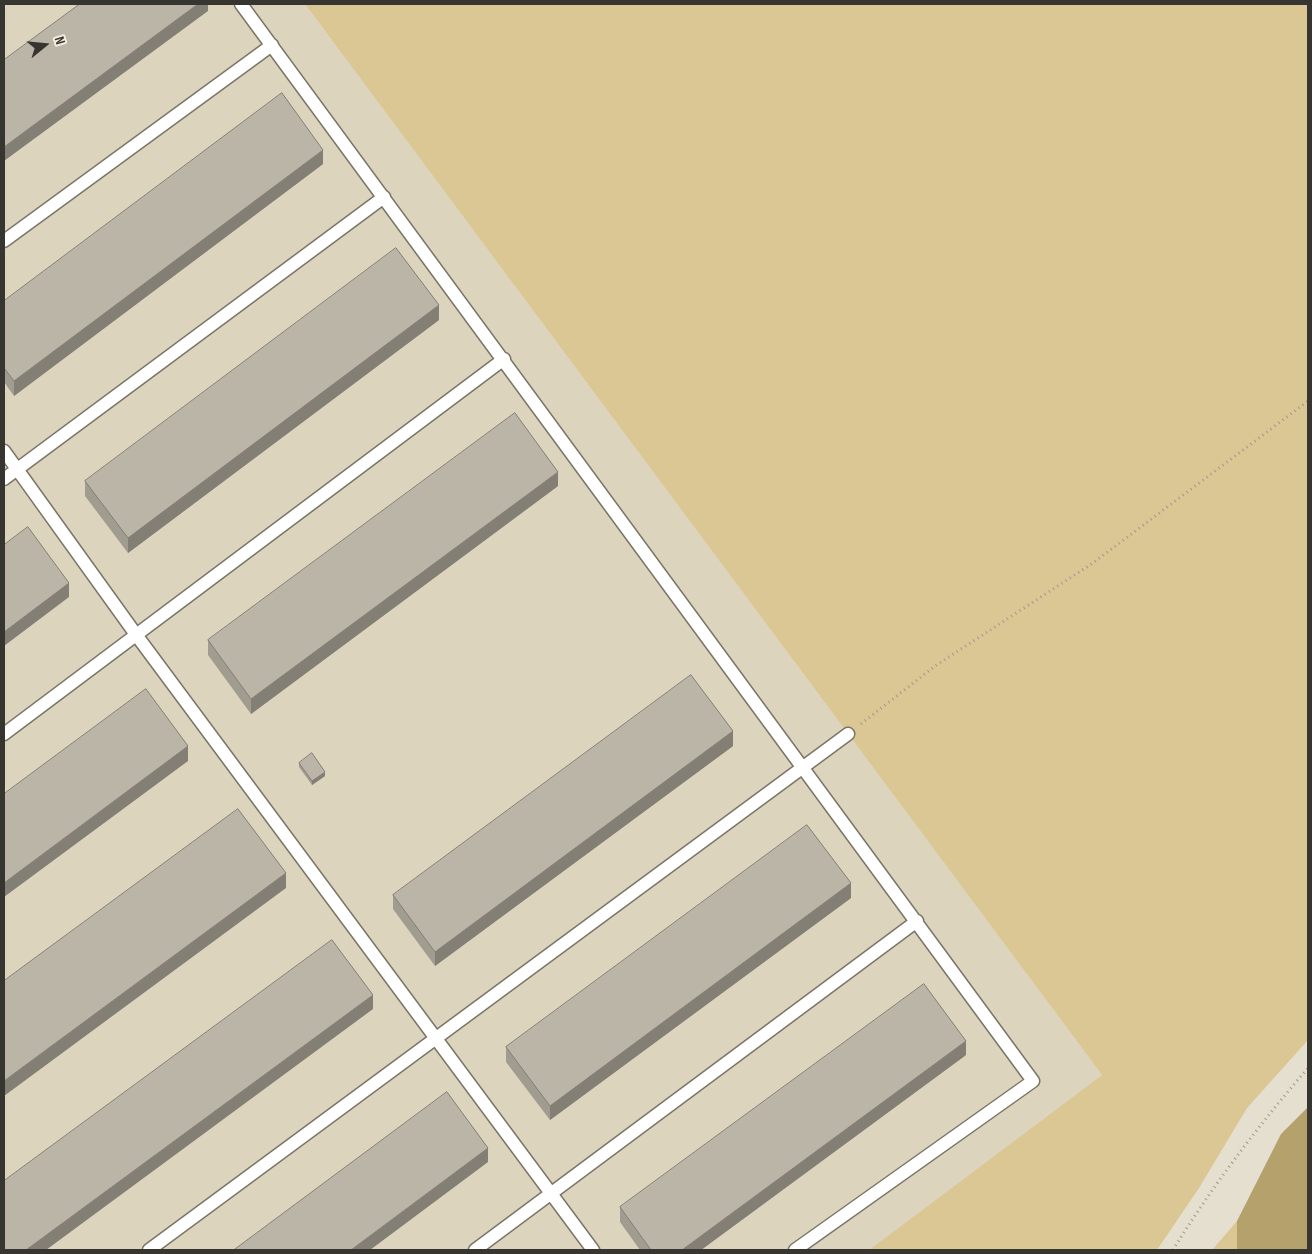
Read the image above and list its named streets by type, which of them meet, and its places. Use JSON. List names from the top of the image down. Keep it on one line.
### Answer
{"north":"right"}
